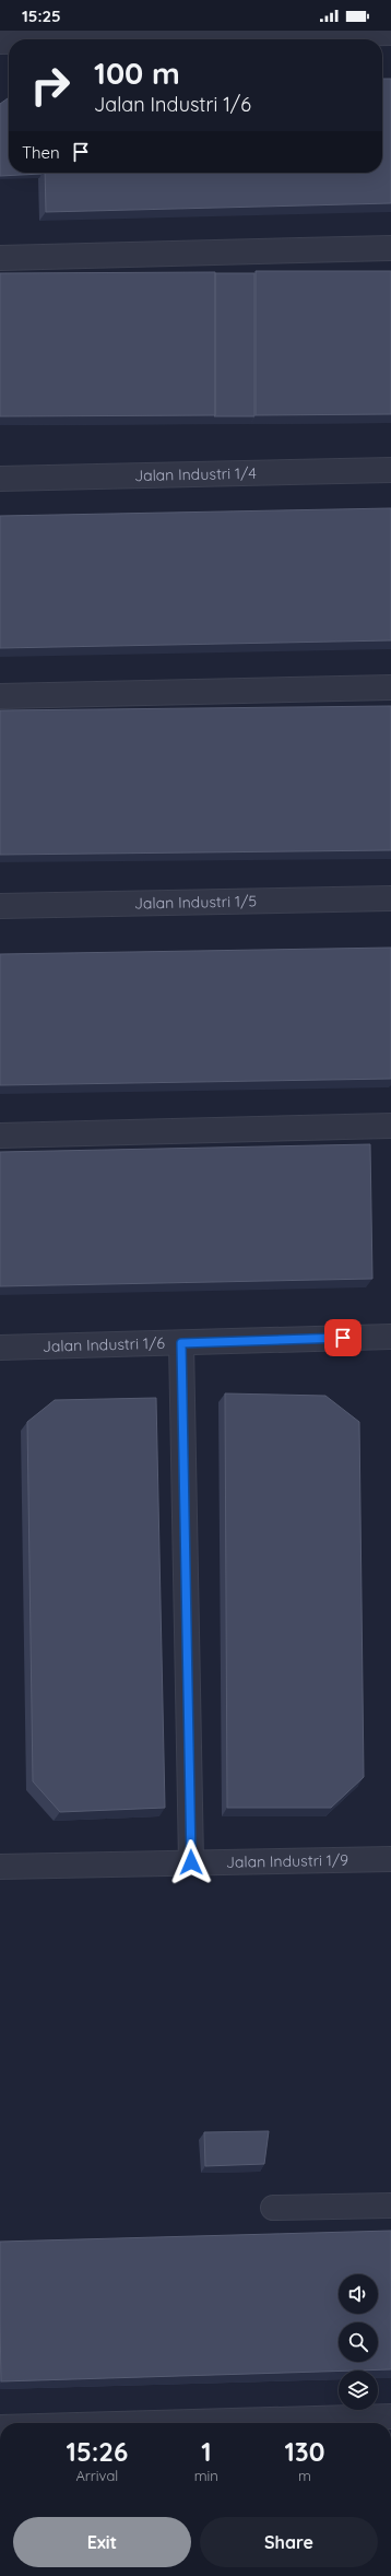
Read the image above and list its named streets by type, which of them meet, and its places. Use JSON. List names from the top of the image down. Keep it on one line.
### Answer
{"streets":{"street":["Jalan Industri 1/4","Jalan Industri 1/5","Jalan Industri 1/6","Jalan Industri 1/9"]},"page":{"status":"15:25","turn":["100 m","Jalan Industri 1/6"],"then":"Then","eta":["15:26","Arrival","1","min","130","m"],"buttons":["Exit","Share"]}}
